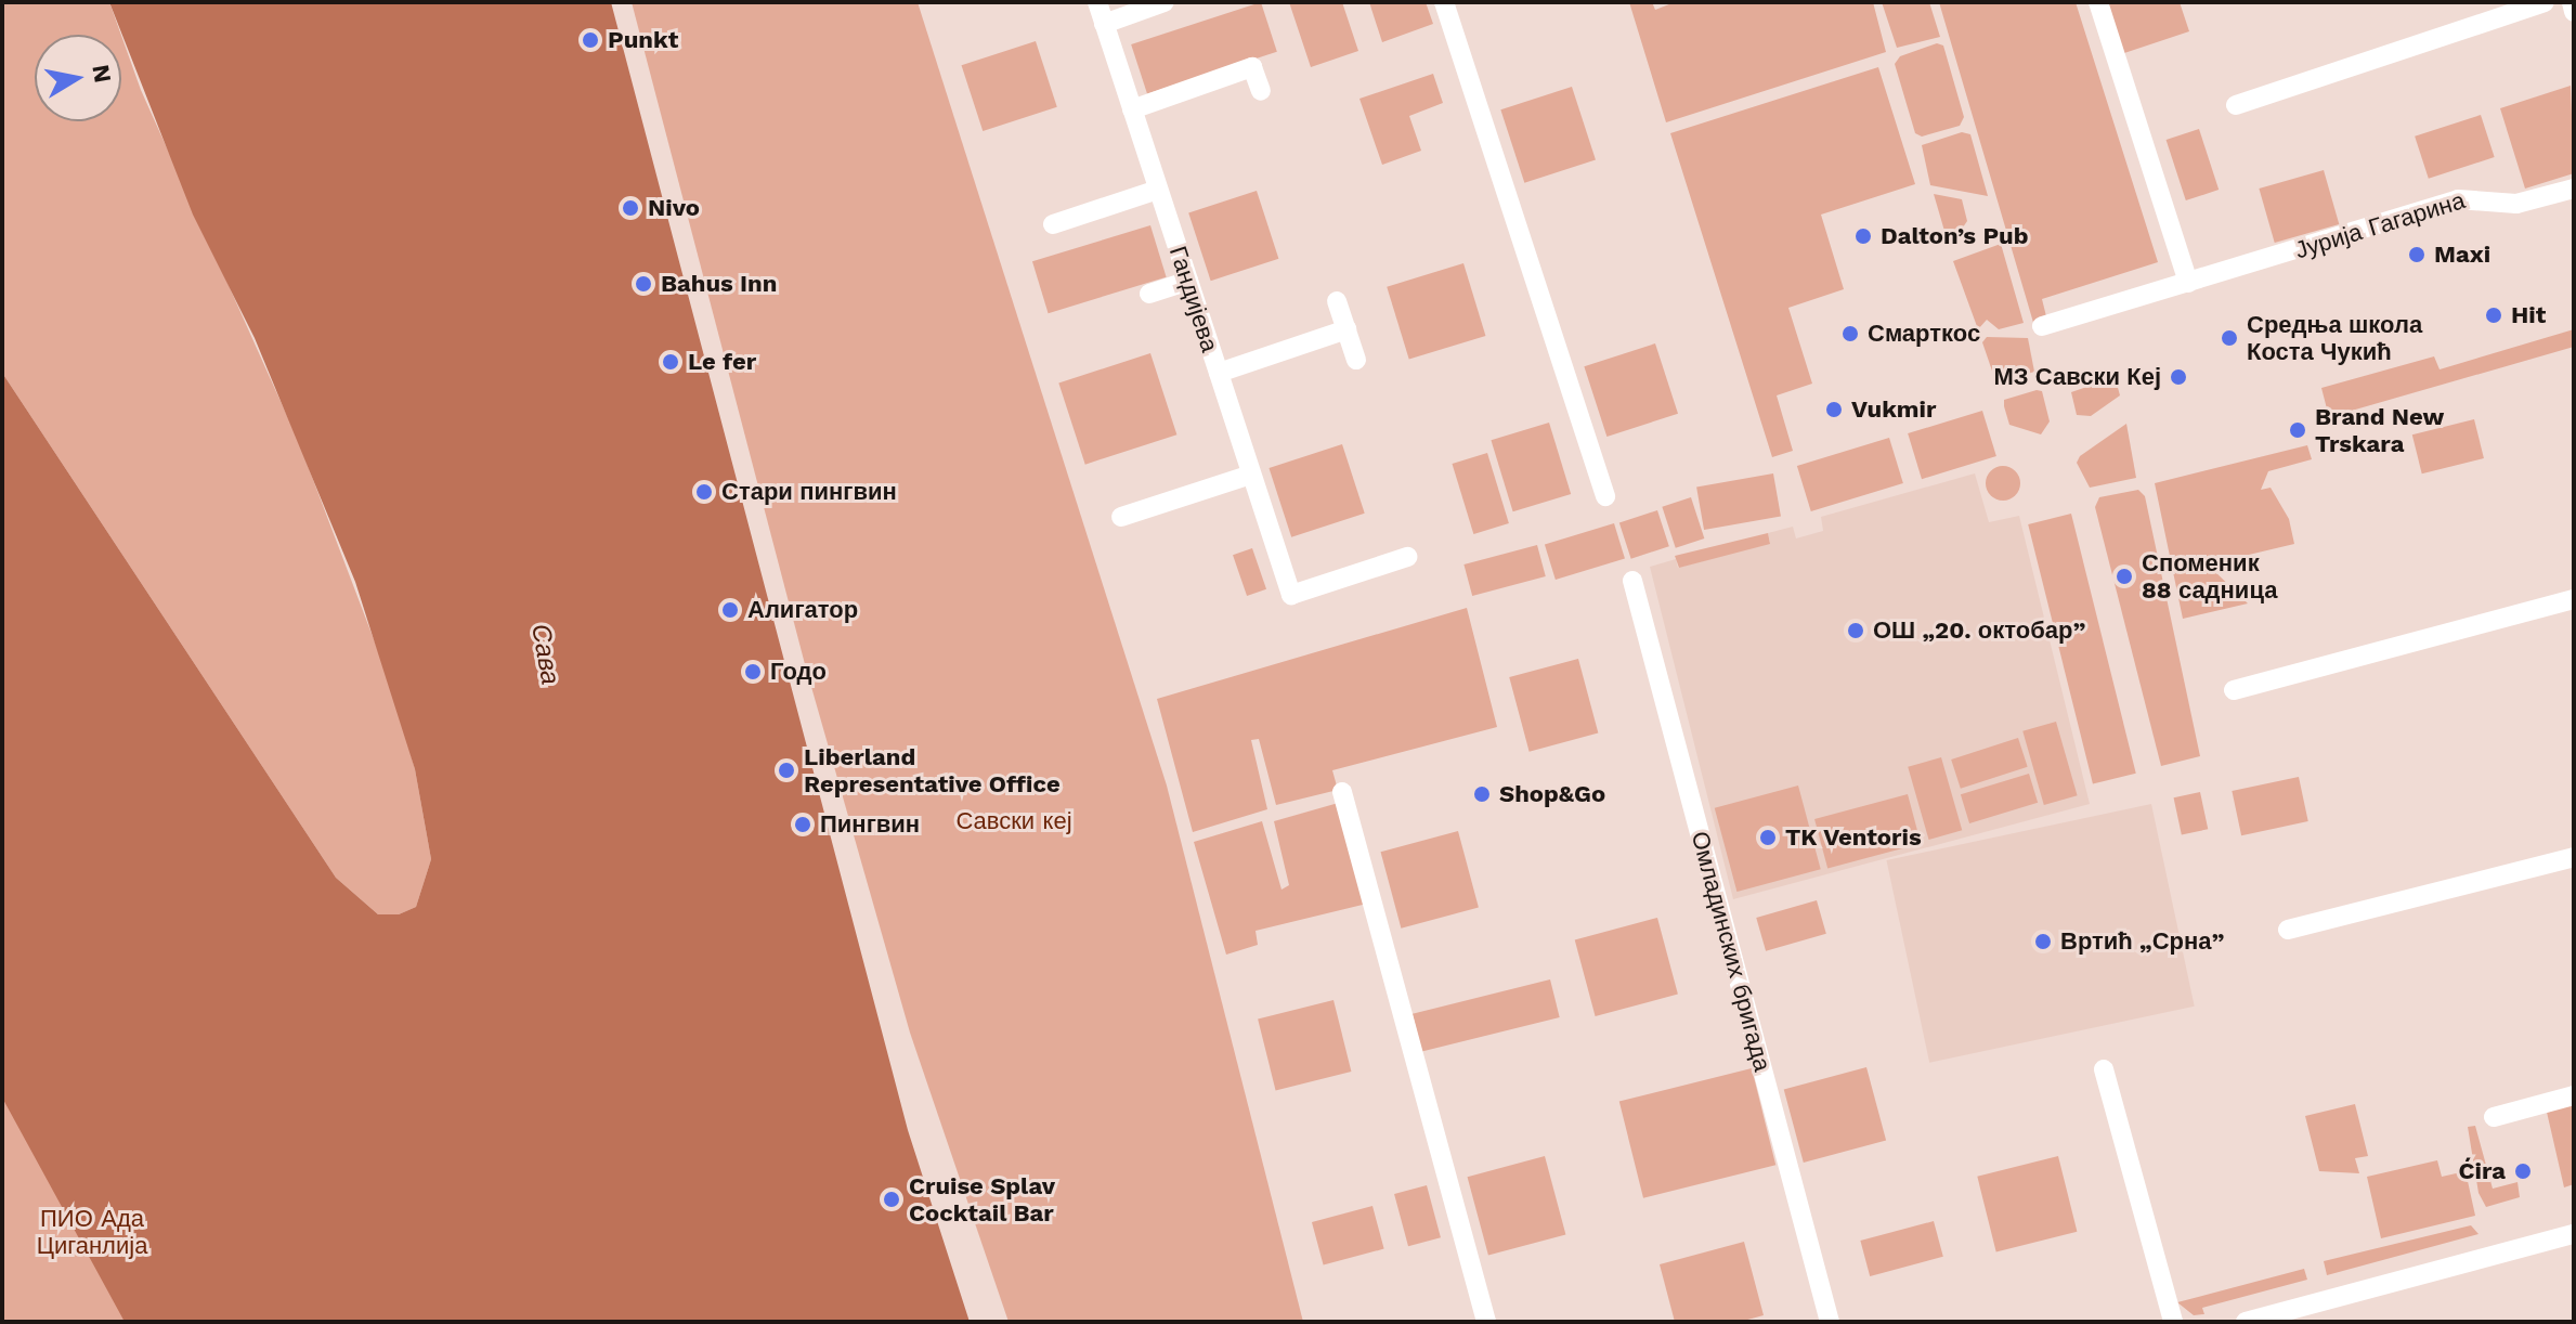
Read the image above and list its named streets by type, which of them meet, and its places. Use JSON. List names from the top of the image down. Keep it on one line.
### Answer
{"streets":{"street":["Јурија Гагарина","Гандијева","Омладинских бригада"]},"water":["Сава"],"parks":["Савски кеј","ПИО Ада Циганлија"],"places":["Punkt","Nivo","Dalton’s Pub","Maxi","Bahus Inn","Hit","Смарткос","Средња школа Коста Чукић","Le fer","МЗ Савски Кеј","Vukmir","Brand New Trskara","Стари пингвин","Споменик 88 садница","Алигатор","ОШ „20. октобар”","Годо","Liberland Representative Office","Shop&Go","Пингвин","TK Ventoris","Вртић „Срна”","Ćira","Cruise Splav Cocktail Bar"],"north":"right"}
